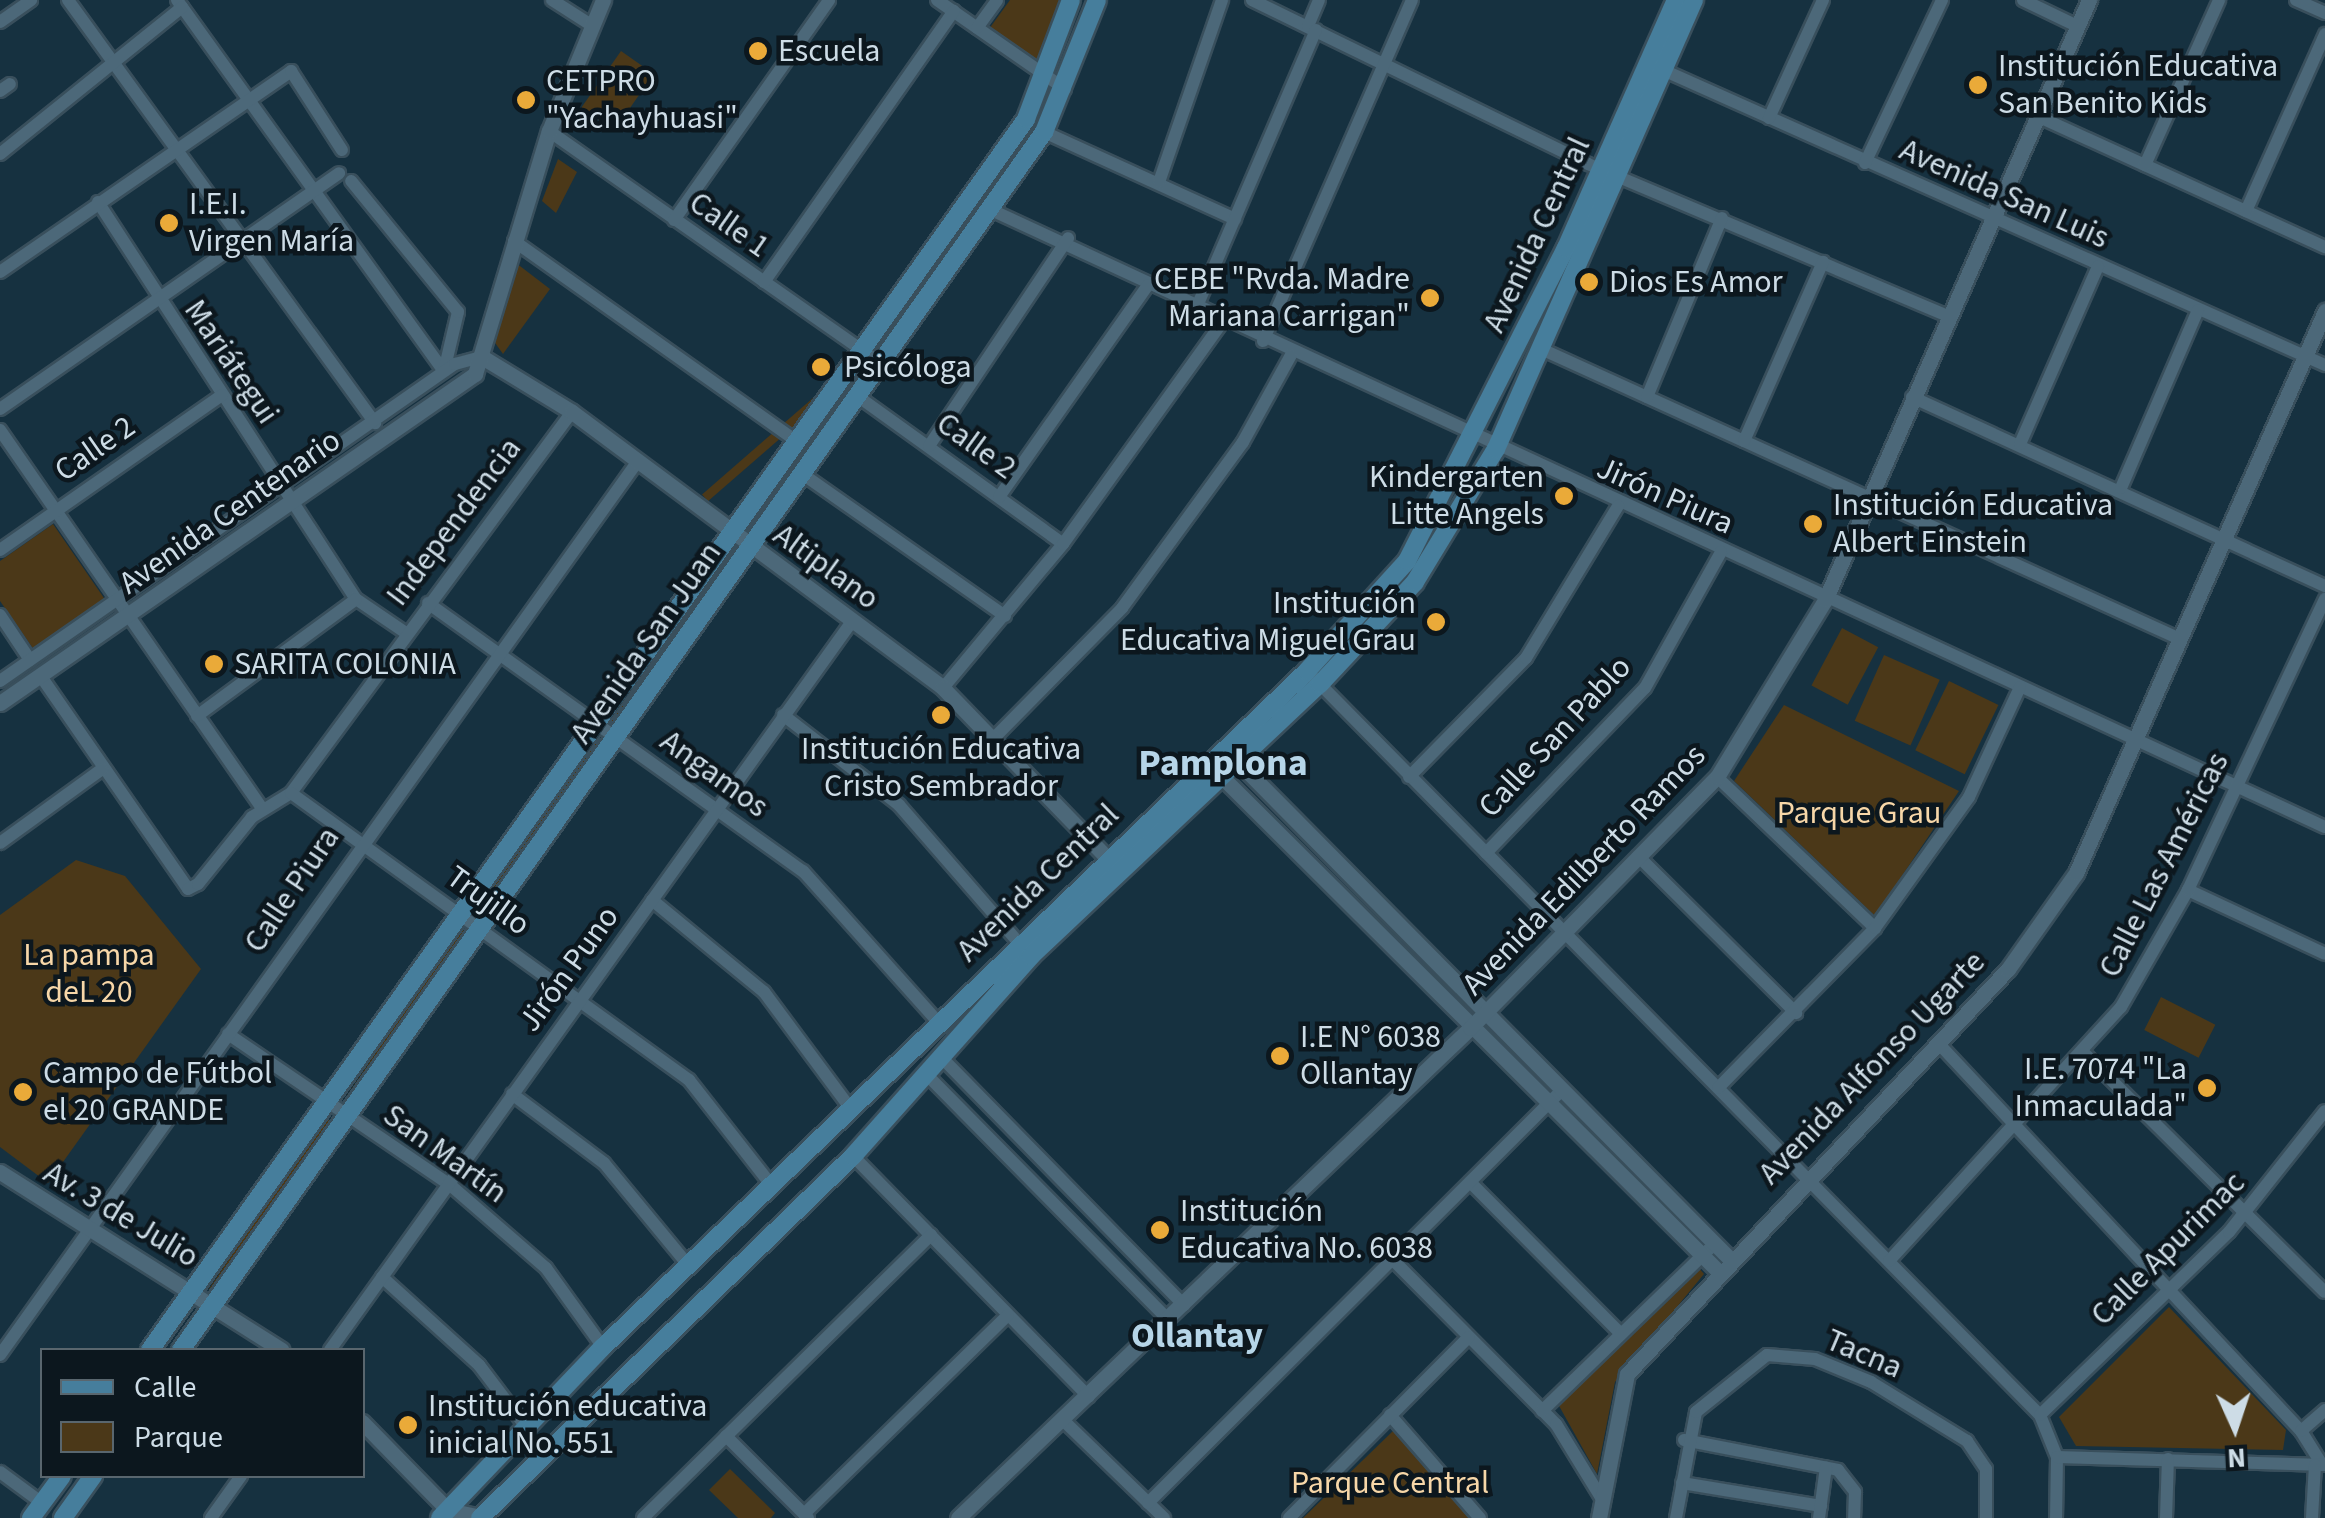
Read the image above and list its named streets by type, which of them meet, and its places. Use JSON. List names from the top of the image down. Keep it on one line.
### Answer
{"streets":{"main road":["Avenida Central","Avenida San Juan"],"street":["Avenida San Luis","Calle 1","Mariátegui","Calle 2","Jirón Piura","Avenida Centenario","Independencia","Altiplano","Calle San Pablo","Angamos","Calle Las Américas","Avenida Edilberto Ramos","Calle Piura","Trujillo","Jirón Puno","Avenida Alfonso Ugarte","San Martín","Av. 3 de Julio","Calle Apurimac","Tacna"]},"crossings":[["Avenida San Luis","Avenida Central"],["Avenida San Luis","Avenida Edilberto Ramos"],["Avenida San Luis","Avenida Alfonso Ugarte"],["Calle 1","Avenida Centenario"],["Calle 1","Avenida San Juan"],["Avenida Central","Jirón Piura"],["Avenida Central","Altiplano"],["Avenida Central","Angamos"],["Avenida Central","Trujillo"],["Avenida Central","San Martín"],["Mariátegui","Calle 2"],["Mariátegui","Avenida Centenario"],["Mariátegui","Independencia"],["Calle 2","Avenida San Juan"],["Jirón Piura","Avenida San Juan"],["Jirón Piura","Calle San Pablo"],["Jirón Piura","Calle Las Américas"],["Jirón Piura","Avenida Edilberto Ramos"],["Jirón Piura","Avenida Alfonso Ugarte"],["Avenida Centenario","Altiplano"],["Independencia","Altiplano"],["Independencia","Angamos"],["Independencia","Trujillo"],["Altiplano","Avenida San Juan"],["Altiplano","Calle Piura"],["Altiplano","Jirón Puno"],["Avenida San Juan","Angamos"],["Avenida San Juan","Trujillo"],["Avenida San Juan","San Martín"],["Avenida San Juan","Av. 3 de Julio"],["Angamos","Calle Piura"],["Angamos","Jirón Puno"],["Calle Piura","Trujillo"],["Calle Piura","San Martín"],["Calle Piura","Av. 3 de Julio"],["Trujillo","Jirón Puno"],["Jirón Puno","San Martín"]],"districts":["Pamplona","Ollantay"],"parks":["Parque Grau","La pampa deL 20","Parque Central"],"places":["Escuela","Institución Educativa San Benito Kids","CETPRO \"Yachayhuasi\"","I.E.I. Virgen María","Dios Es Amor","CEBE \"Rvda. Madre Mariana Carrigan\"","Psicóloga","Kindergarten Litte Angels","Institución Educativa Albert Einstein","Institución Educativa Miguel Grau","SARITA COLONIA","Institución Educativa Cristo Sembrador","I.E N° 6038 Ollantay","I.E. 7074 \"La Inmaculada\"","Campo de Fútbol el 20 GRANDE","Institución Educativa No. 6038","Institución educativa inicial No. 551"],"legend":["Calle","Parque"],"north":"bottom"}
